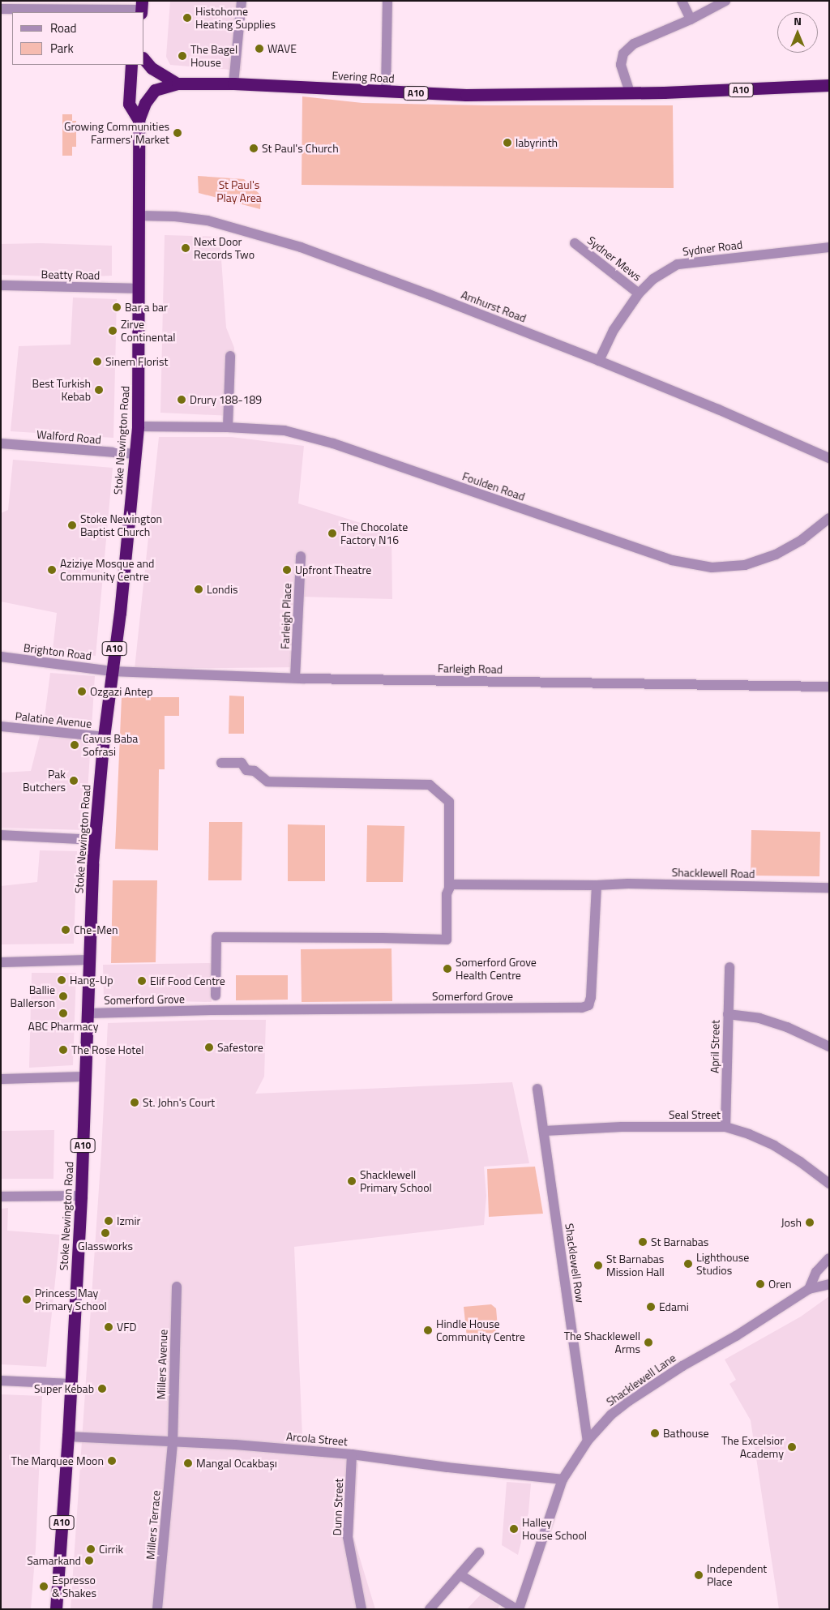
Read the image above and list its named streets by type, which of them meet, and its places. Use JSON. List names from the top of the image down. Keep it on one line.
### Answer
{"streets":{"highway":["Evering Road","A10","Stoke Newington Road"],"street":["Sydner Road","Sydner Mews","Beatty Road","Amhurst Road","Walford Road","Foulden Road","Farleigh Place","Brighton Road","Farleigh Road","Palatine Avenue","Shacklewell Road","Somerford Grove","April Street","Seal Street","Shacklewell Row","Millers Avenue","Shacklewell Lane","Arcola Street","Dunn Street","Millers Terrace"]},"crossings":[["Evering Road","Stoke Newington Road"],["Sydner Road","Sydner Mews"],["Sydner Road","Amhurst Road"],["Beatty Road","Stoke Newington Road"],["Amhurst Road","Stoke Newington Road"],["Walford Road","Stoke Newington Road"],["Stoke Newington Road","Foulden Road"],["Stoke Newington Road","Brighton Road"],["Stoke Newington Road","Farleigh Road"],["Stoke Newington Road","Palatine Avenue"],["Stoke Newington Road","Somerford Grove"],["Stoke Newington Road","Arcola Street"],["Farleigh Place","Farleigh Road"],["Brighton Road","Farleigh Road"],["Shacklewell Road","Somerford Grove"],["April Street","Seal Street"],["Seal Street","Shacklewell Row"],["Shacklewell Row","Shacklewell Lane"],["Millers Avenue","Arcola Street"],["Millers Avenue","Millers Terrace"],["Shacklewell Lane","Arcola Street"],["Arcola Street","Dunn Street"],["Arcola Street","Millers Terrace"]],"parks":["St Paul's Play Area"],"places":["Histohome Heating Supplies","WAVE","The Bagel House","Growing Communities Farmers' Market","labyrinth","St Paul's Church","Next Door Records Two","Bar a bar","Zirve Continental","Sinem Florist","Best Turkish Kebab","Drury 188-189","Stoke Newington Baptist Church","The Chocolate Factory N16","Aziziye Mosque and Community Centre","Upfront Theatre","Londis","Ozgazi Antep","Cavus Baba Sofrasi","Pak Butchers","Che-Men","Somerford Grove Health Centre","Hang-Up","Elif Food Centre","Ballie Ballerson","ABC Pharmacy","Safestore","The Rose Hotel","St. John's Court","Shacklewell Primary School","Izmir","Josh","Glassworks","St Barnabas","Lighthouse Studios","St Barnabas Mission Hall","Oren","Princess May Primary School","Edami","VFD","Hindle House Community Centre","The Shacklewell Arms","Super Kebab","Bathouse","The Excelsior Academy","The Marquee Moon","Mangal Ocakbaşı","Halley House School","Cirrik","Samarkand","Independent Place","Espresso & Shakes"],"legend":["Road","Park"],"north":"top"}
